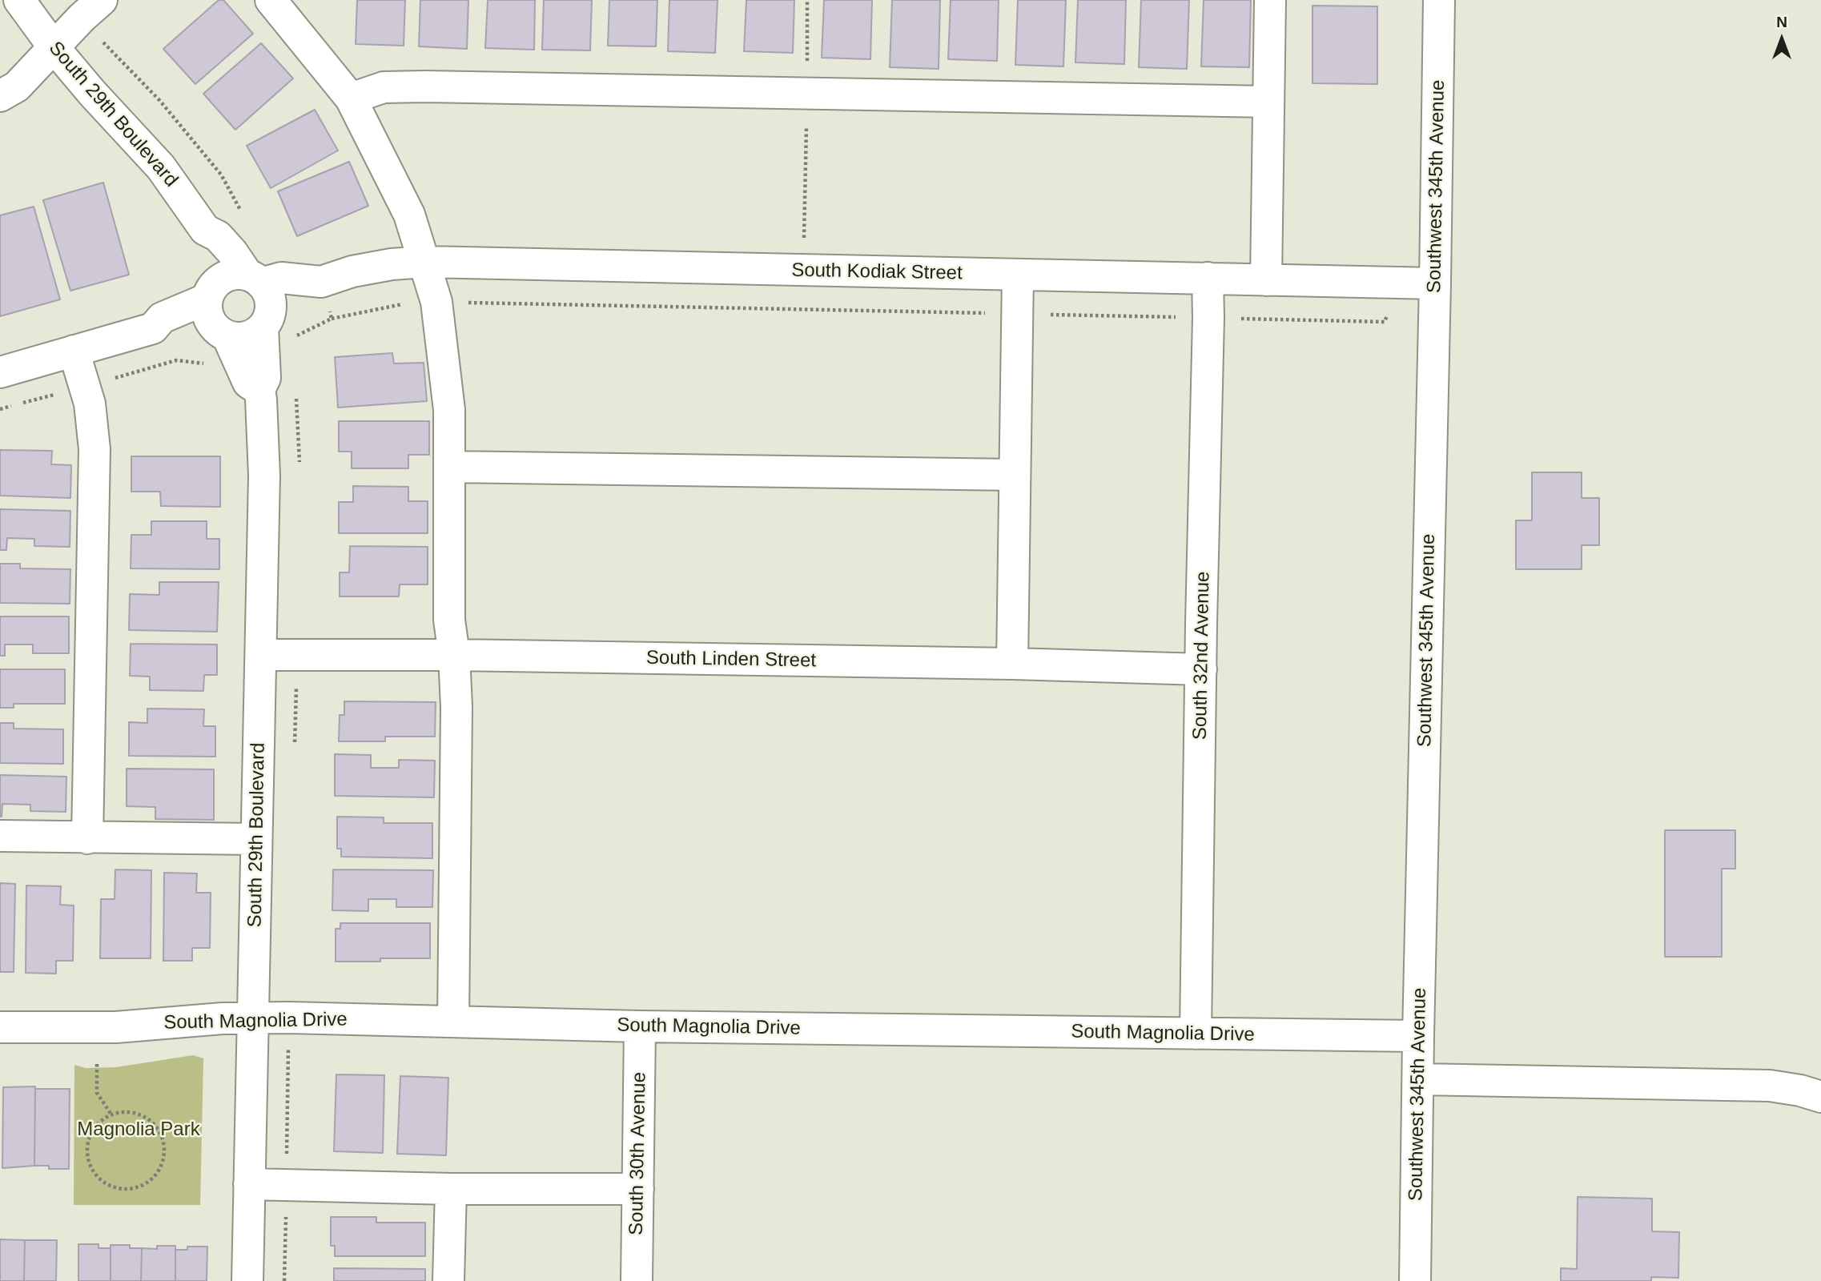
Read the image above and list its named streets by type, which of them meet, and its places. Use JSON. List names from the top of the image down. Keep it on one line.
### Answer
{"streets":{"street":["South 29th Boulevard","Southwest 345th Avenue","South Kodiak Street","South 32nd Avenue","South Linden Street","South Magnolia Drive","South 30th Avenue"]},"crossings":[["South 29th Boulevard","South Kodiak Street"],["South 29th Boulevard","South Linden Street"],["South 29th Boulevard","South Magnolia Drive"],["Southwest 345th Avenue","South Kodiak Street"],["Southwest 345th Avenue","South Magnolia Drive"],["South Kodiak Street","South 32nd Avenue"],["South 32nd Avenue","South Linden Street"],["South 32nd Avenue","South Magnolia Drive"],["South Magnolia Drive","South 30th Avenue"]],"parks":["Magnolia Park"],"north":"top"}
